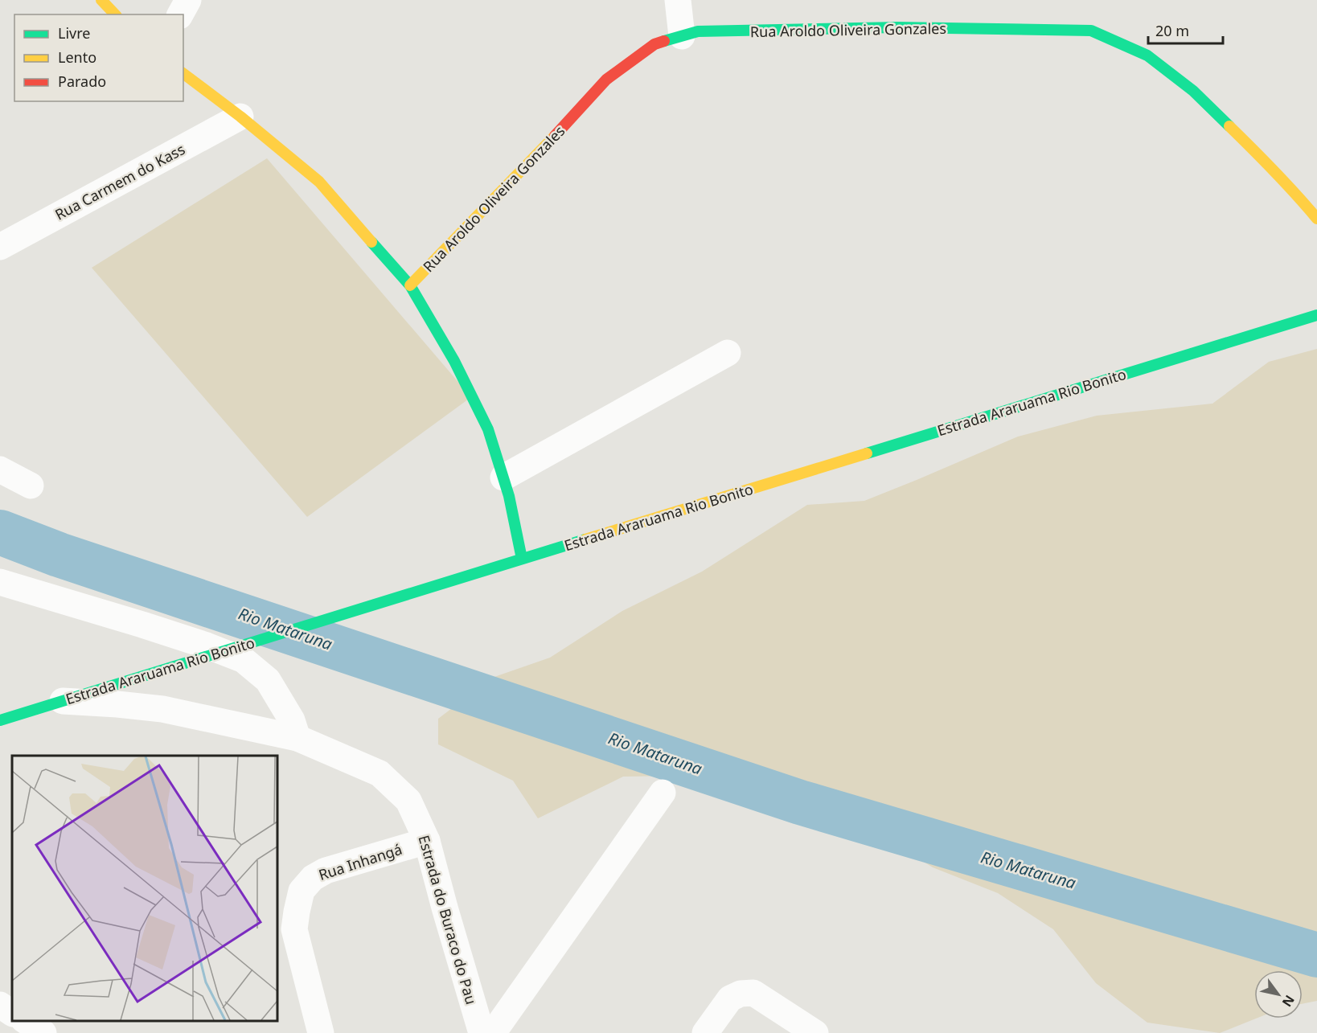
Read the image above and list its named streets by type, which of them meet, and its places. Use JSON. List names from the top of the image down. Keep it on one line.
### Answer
{"streets":{"street":["Rua Aroldo Oliveira Gonzales","Rua Carmem do Kass","Estrada Araruama Rio Bonito","Rua Inhangá","Estrada do Buraco do Pau"]},"crossings":[["Estrada Araruama Rio Bonito","Estrada do Buraco do Pau"],["Rua Inhangá","Estrada do Buraco do Pau"]],"water":["Rio Mataruna"],"legend":["Livre","Lento","Parado"],"scale_bar":"20 m","north":"bottom right"}
